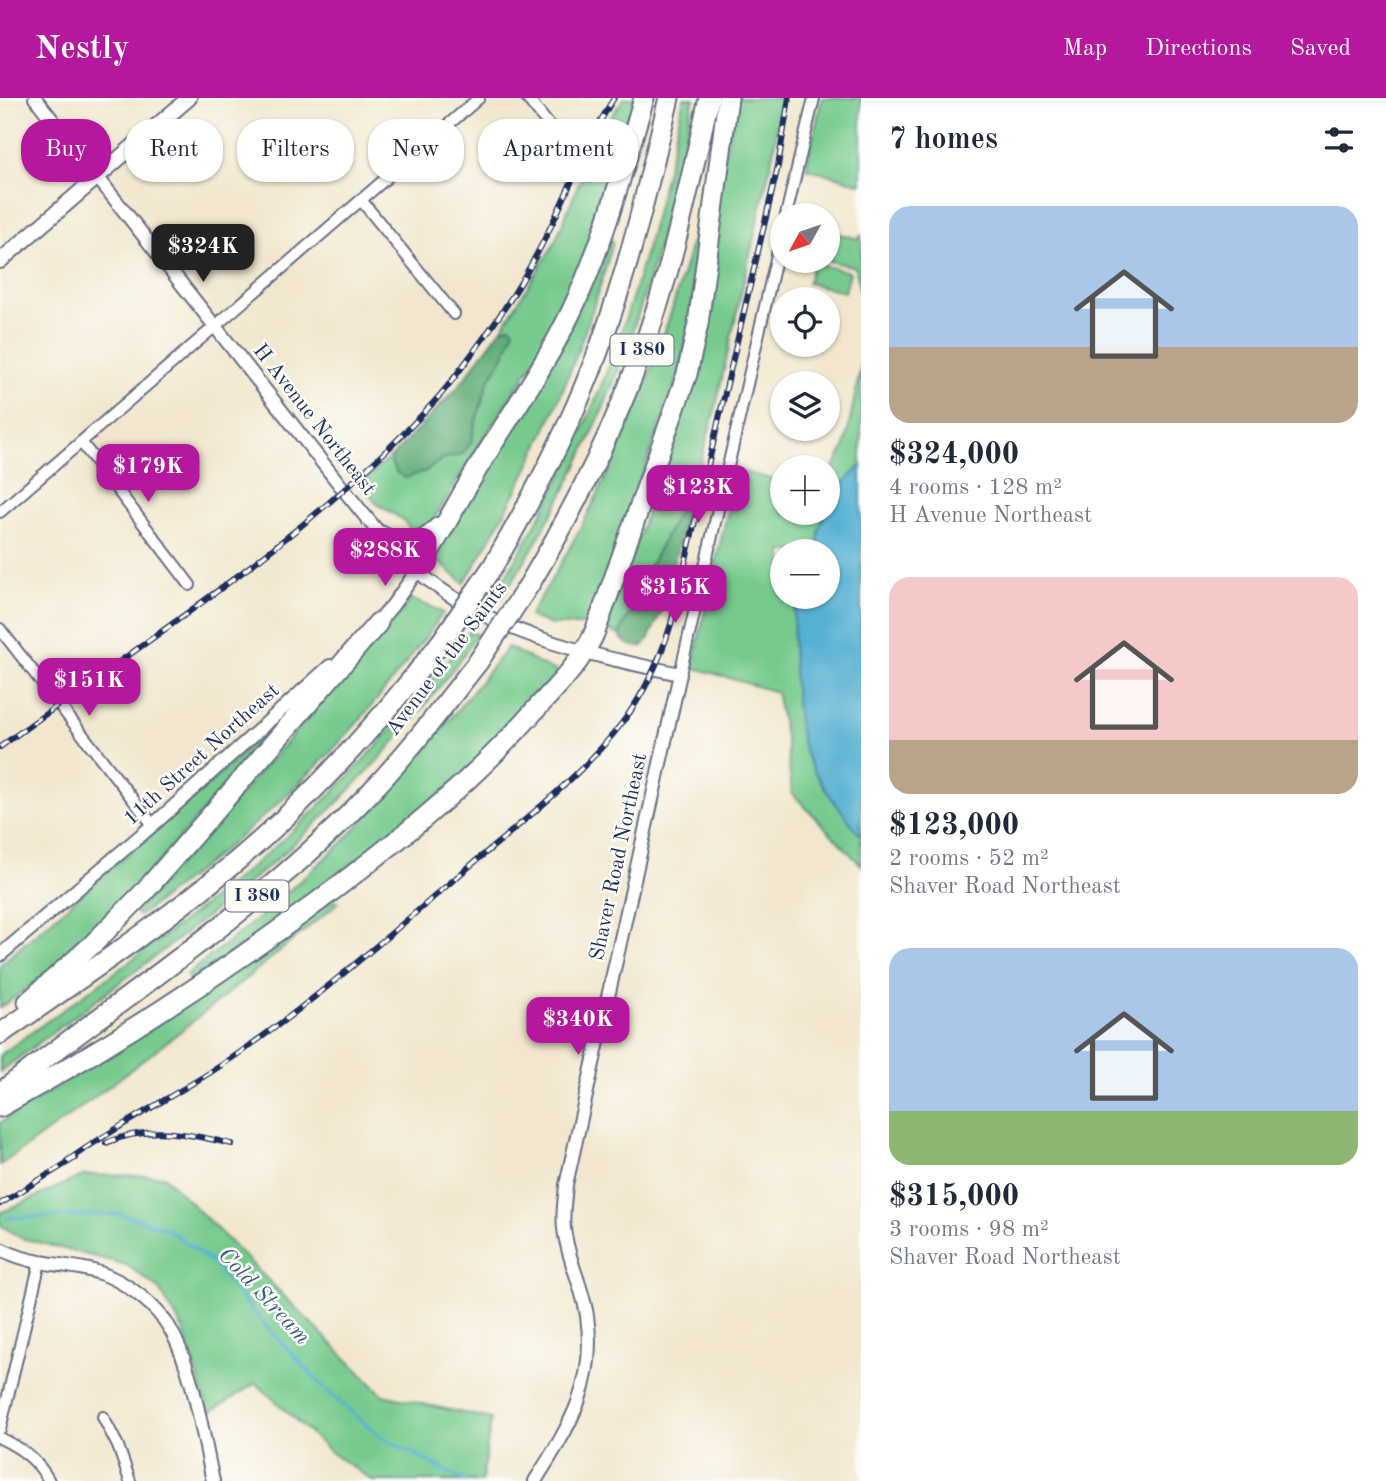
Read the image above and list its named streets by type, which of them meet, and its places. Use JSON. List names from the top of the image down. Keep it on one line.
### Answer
{"streets":{"highway":["I 380","Avenue of the Saints"],"street":["H Avenue Northeast","11th Street Northeast","Shaver Road Northeast"]},"crossings":[["H Avenue Northeast","11th Street Northeast"],["H Avenue Northeast","Shaver Road Northeast"]],"water":["Cold Stream"],"north":"bottom left","page":{"header":"Nestly","nav":["Map","Directions","Saved"],"heading":"7 homes","chip":["Buy","Rent","Filters","New","Apartment"],"list":[{"name":"$324,000","note":"4 rooms · 128 m² · H Avenue Northeast"},{"name":"$123,000","note":"2 rooms · 52 m² · Shaver Road Northeast"},{"name":"$315,000","note":"3 rooms · 98 m² · Shaver Road Northeast"}],"map_buttons":["+","−"],"price":["$324K","$179K","$123K","$288K","$315K","$151K","$340K"]}}
